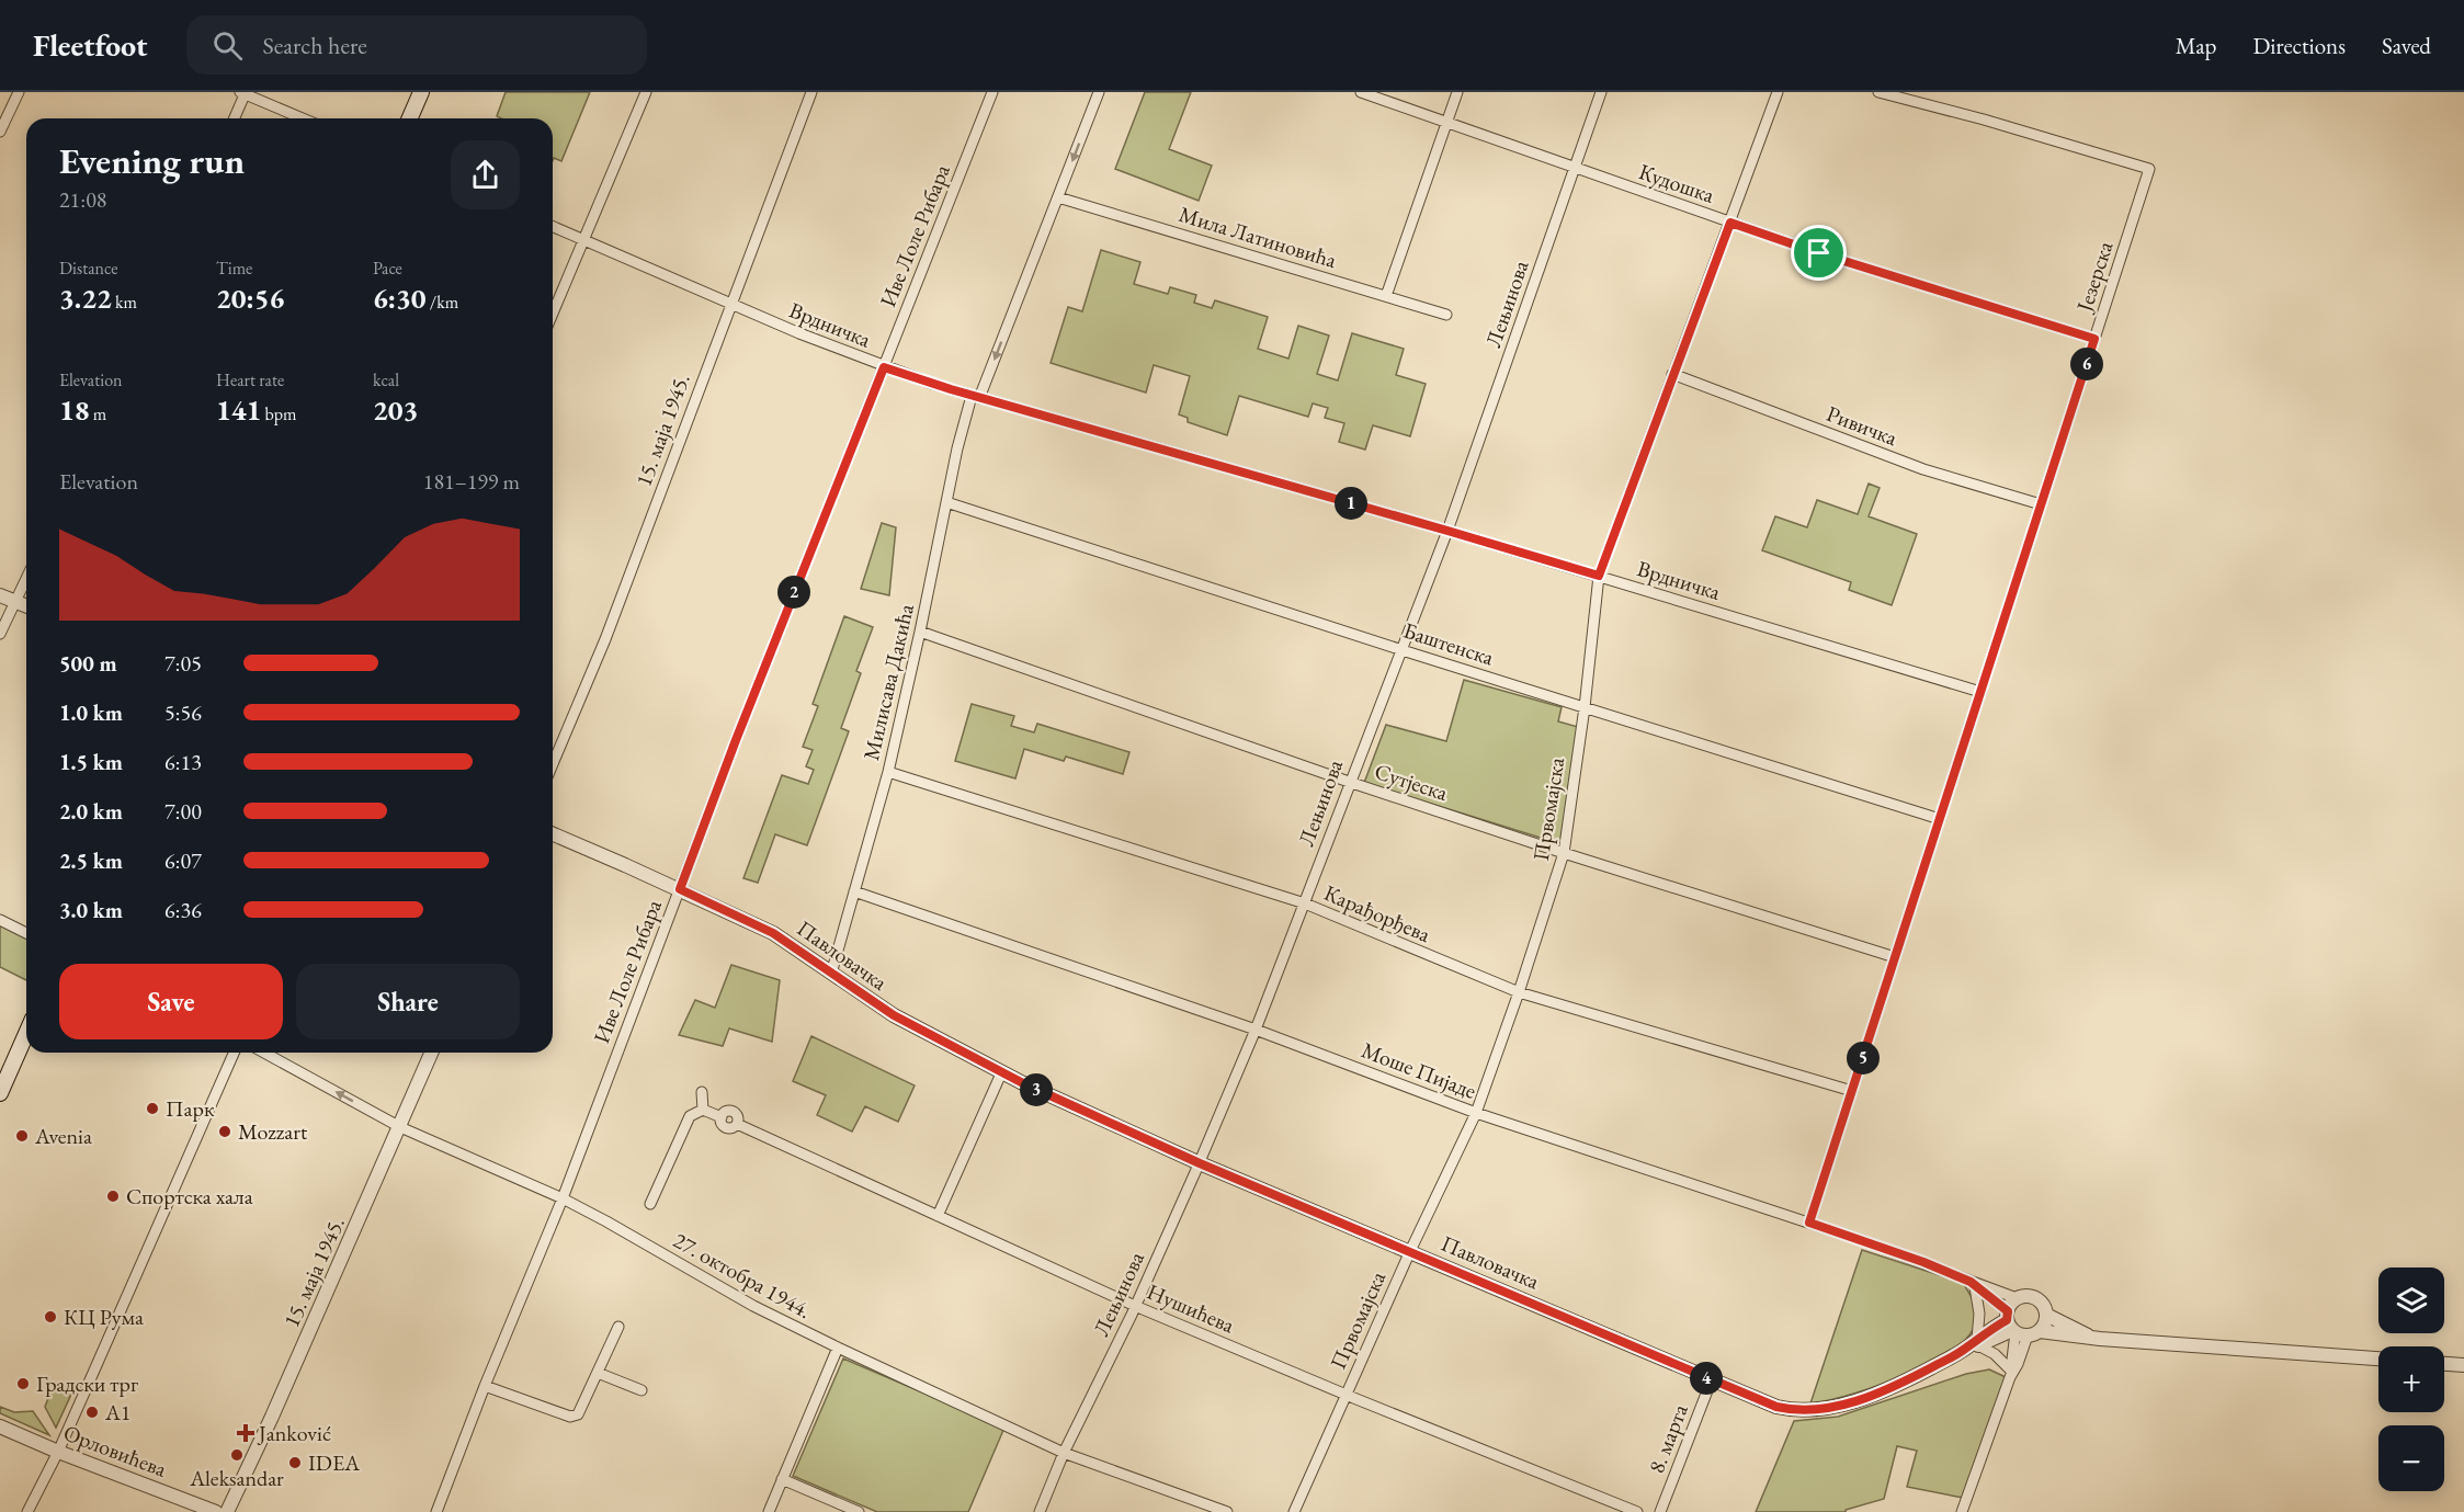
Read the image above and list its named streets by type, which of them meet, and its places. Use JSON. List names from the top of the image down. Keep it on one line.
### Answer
{"streets":{"street":["Кудошка","Иве Лоле Рибара","Мила Латиновића","Језерска","Лењинова","Врдничка","Ривичка","15. маја 1945.","Баштенска","Милисава Дакића","Сутјеска","Првомајска","Карађорђева","Павловачка","Моше Пијаде","27. октобра 1944.","Нушићева","8. марта","Орловићева"]},"crossings":[["Кудошка","Језерска"],["Кудошка","Лењинова"],["Кудошка","Првомајска"],["Иве Лоле Рибара","Врдничка"],["Иве Лоле Рибара","Павловачка"],["Иве Лоле Рибара","27. октобра 1944."],["Мила Латиновића","Милисава Дакића"],["Језерска","Врдничка"],["Језерска","Ривичка"],["Језерска","Баштенска"],["Језерска","Сутјеска"],["Језерска","Карађорђева"],["Језерска","Моше Пијаде"],["Лењинова","Врдничка"],["Лењинова","Баштенска"],["Лењинова","Сутјеска"],["Лењинова","Карађорђева"],["Лењинова","Павловачка"],["Лењинова","Моше Пијаде"],["Лењинова","27. октобра 1944."],["Лењинова","Нушићева"],["Врдничка","15. маја 1945."],["Врдничка","Милисава Дакића"],["Врдничка","Првомајска"],["Ривичка","Првомајска"],["15. маја 1945.","27. октобра 1944."],["Баштенска","Милисава Дакића"],["Баштенска","Првомајска"],["Милисава Дакића","Сутјеска"],["Милисава Дакића","Карађорђева"],["Милисава Дакића","Павловачка"],["Милисава Дакића","Моше Пијаде"],["Сутјеска","Првомајска"],["Првомајска","Карађорђева"],["Првомајска","Павловачка"],["Првомајска","Моше Пијаде"],["Првомајска","Нушићева"],["Павловачка","Моше Пијаде"],["Павловачка","8. марта"]],"one_way":["Милисава Дакића"],"places":{"other":["Парк","Mozzart","Avenia","Спортска хала","КЦ Рума","Градски трг","A1","Aleksandar","IDEA"],"health":["Janković"]},"page":{"header":"Fleetfoot","search":"Search here","nav":["Map","Directions","Saved"],"heading":["Evening run","21:08"],"stats":[["Distance","3.22 km"],["Time","20:56"],["Pace","6:30 /km"],["Elevation","18 m"],["Heart rate","141 bpm"],["kcal","203"]],"pins":["6","1","2","5","3","4"],"chart":["Elevation","181–199 m"],"list":[{"name":"500 m","note":"7:05"},{"name":"1.0 km","note":"5:56"},{"name":"1.5 km","note":"6:13"},{"name":"2.0 km","note":"7:00"},{"name":"2.5 km","note":"6:07"},{"name":"3.0 km","note":"6:36"}],"buttons":["Save","Share"],"map_buttons":["+","−"]}}
